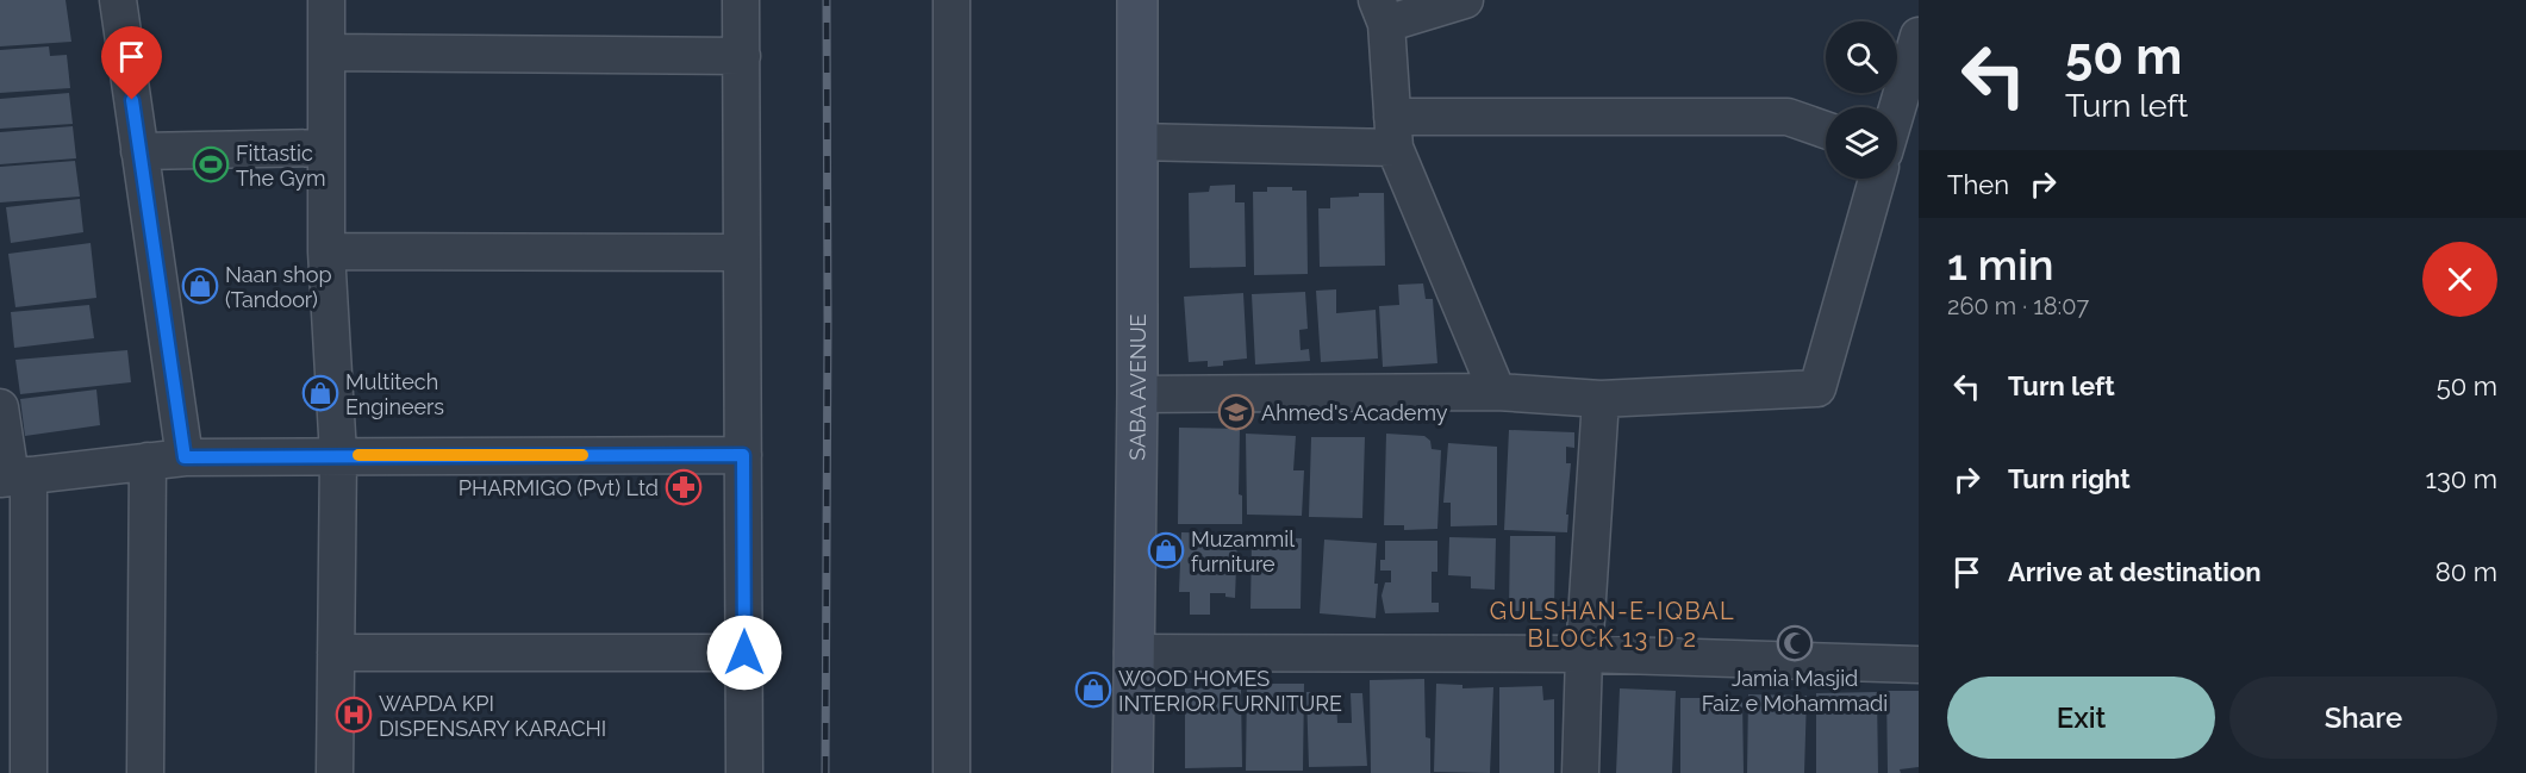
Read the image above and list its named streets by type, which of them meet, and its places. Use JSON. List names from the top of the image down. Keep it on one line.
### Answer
{"streets":{"main road":["SABA AVENUE"]},"districts":["GULSHAN-E-IQBAL BLOCK 13 D 2"],"places":{"sports":["Fittastic The Gym"],"shop":["Naan shop (Tandoor)","Multitech Engineers","Muzammil furniture","WOOD HOMES INTERIOR FURNITURE"],"school or university":["Ahmed's Academy"],"pharmacy":["PHARMIGO (Pvt) Ltd"],"mosque":["Jamia Masjid Faiz e Mohammadi"],"hospital":["WAPDA KPI DISPENSARY KARACHI"]},"page":{"turn":["50 m","Turn left"],"then":"Then","heading":["1 min","260 m · 18:07"],"list":[{"name":"Turn left","value":"50 m"},{"name":"Turn right","value":"130 m"},{"name":"Arrive at destination","value":"80 m"}],"buttons":["Exit","Share"]}}
